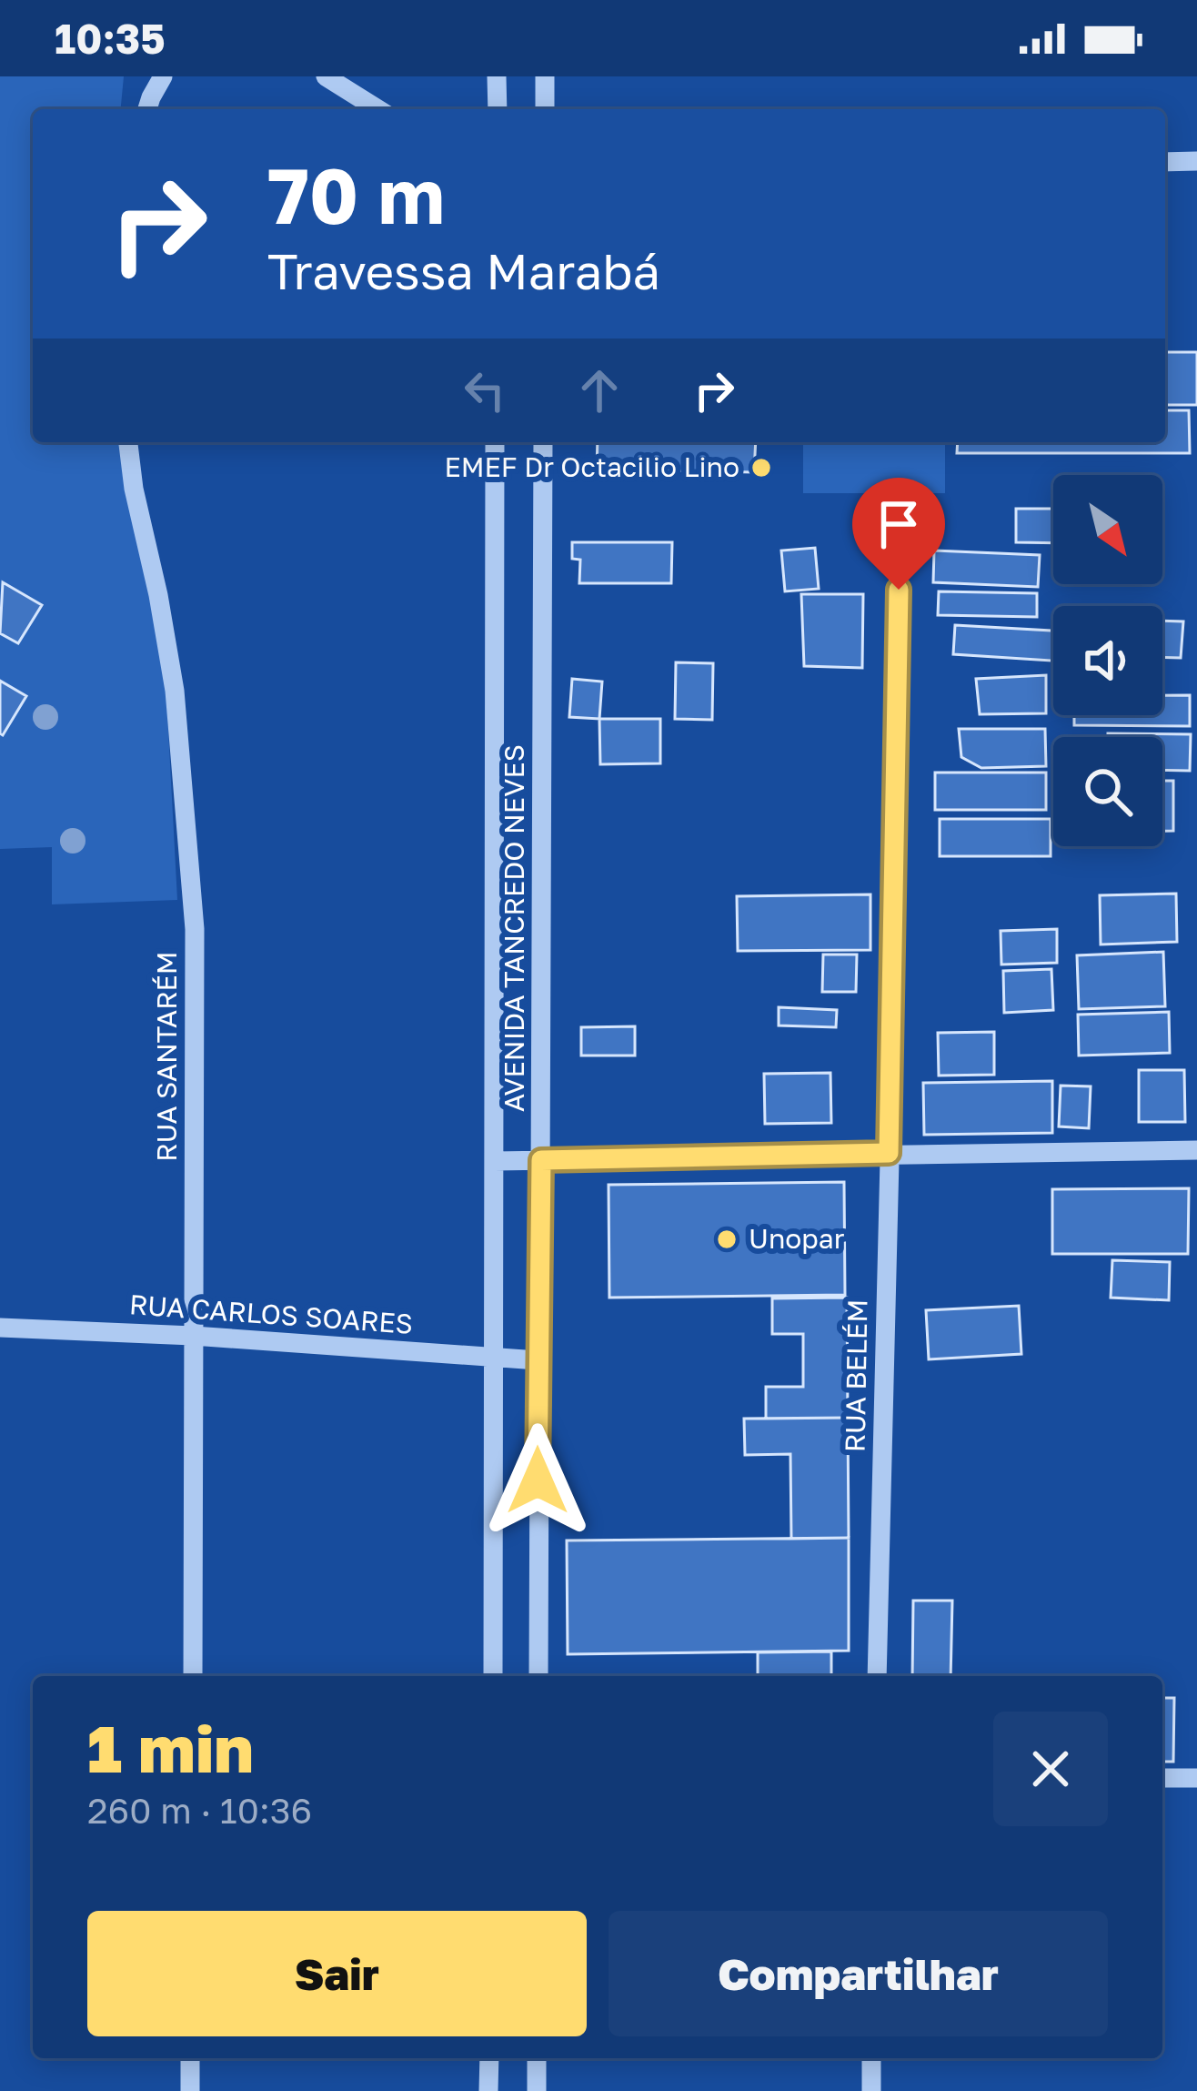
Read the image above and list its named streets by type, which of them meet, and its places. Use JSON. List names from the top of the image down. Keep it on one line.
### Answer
{"streets":{"street":["AVENIDA TANCREDO NEVES","RUA SANTARÉM","RUA CARLOS SOARES","RUA BELÉM"]},"crossings":[["AVENIDA TANCREDO NEVES","RUA CARLOS SOARES"],["RUA SANTARÉM","RUA CARLOS SOARES"]],"places":["EMEF Dr Octacilio Lino","Unopar"],"north":"bottom right","page":{"status":"10:35","turn":["70 m","Travessa Marabá"],"heading":["1 min","260 m · 10:36"],"buttons":["Sair","Compartilhar"]}}
